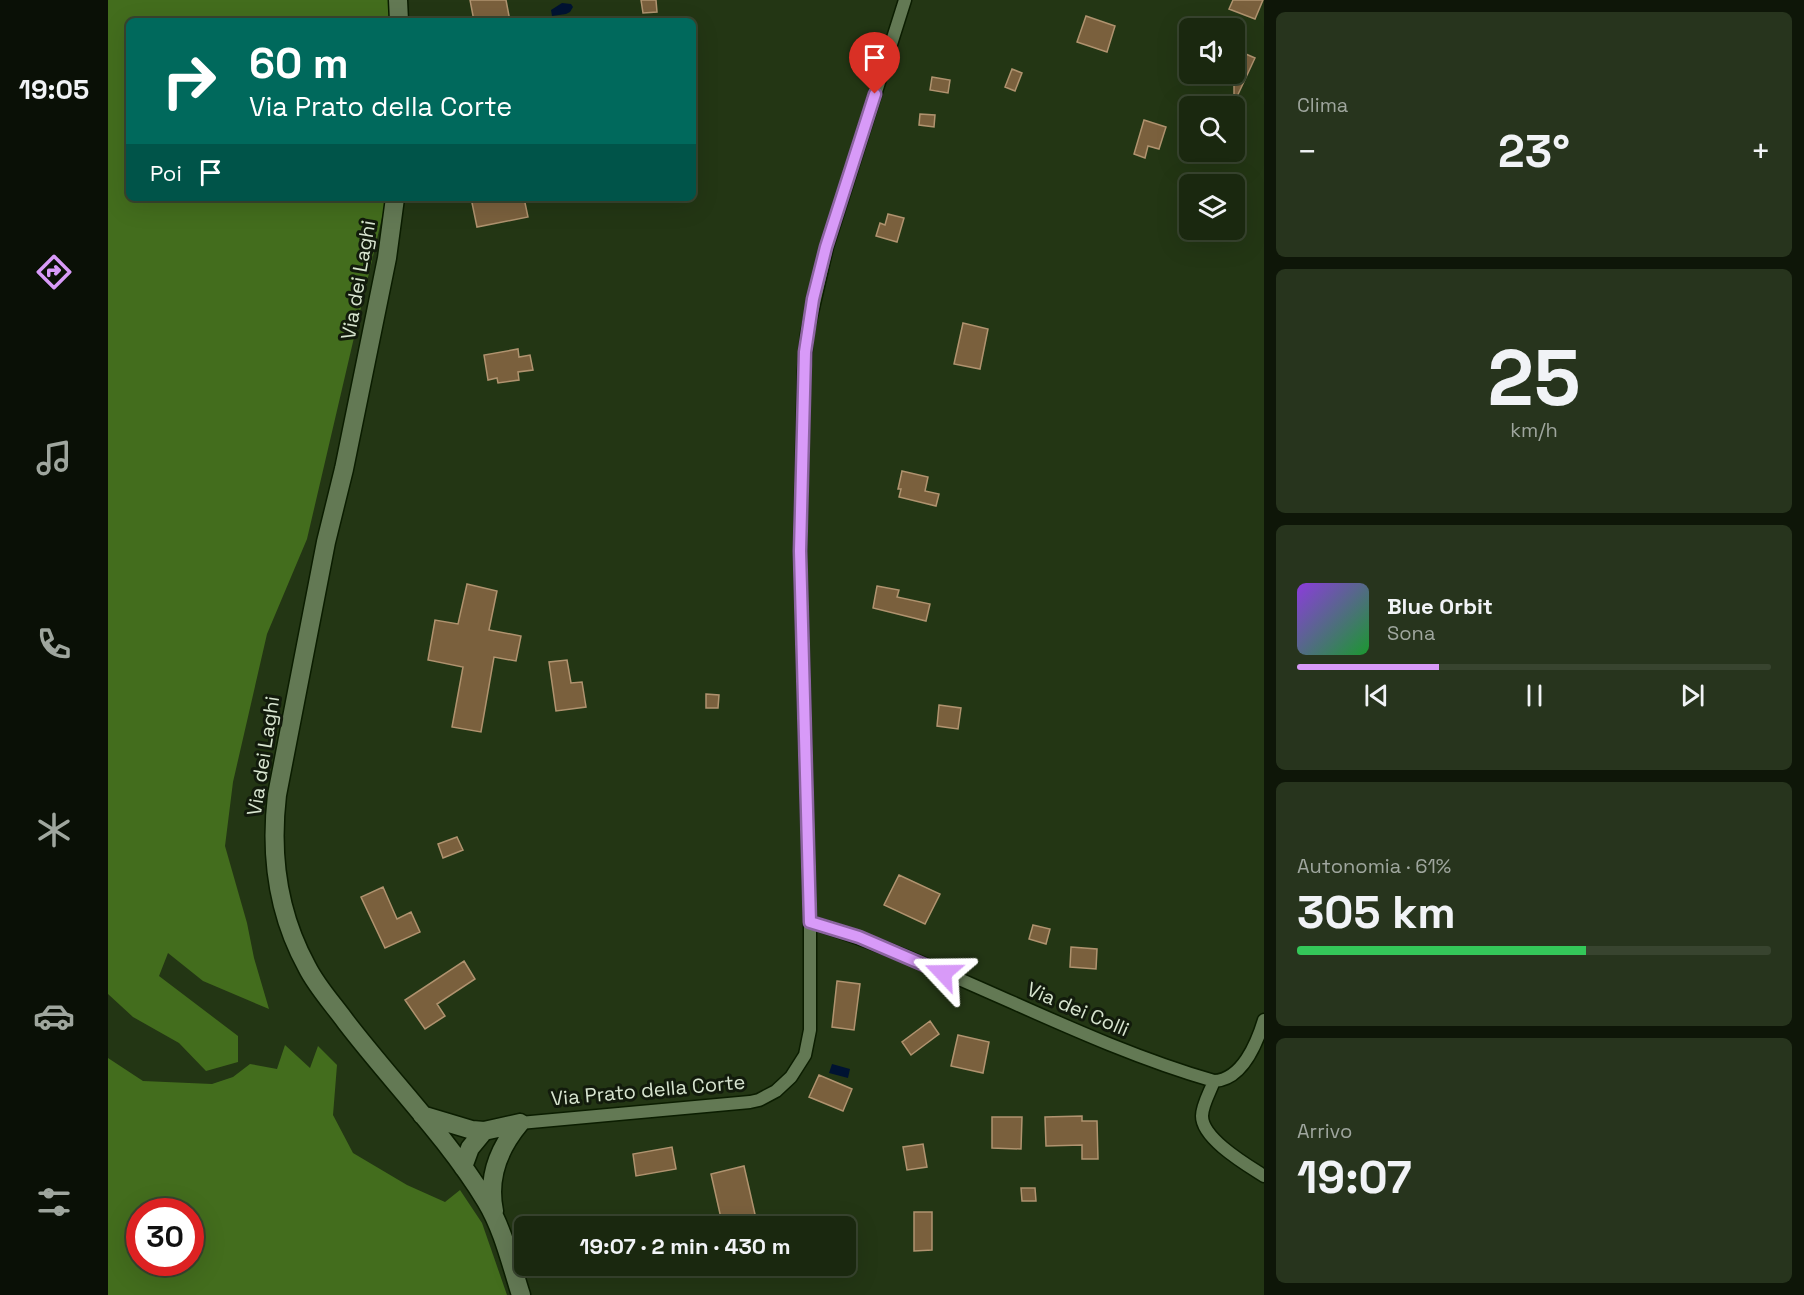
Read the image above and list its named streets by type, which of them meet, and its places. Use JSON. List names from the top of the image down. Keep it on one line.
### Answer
{"streets":{"main road":["Via dei Laghi"],"street":["Via dei Colli","Via Prato della Corte"]},"crossings":[["Via dei Colli","Via Prato della Corte"]],"page":{"tabs":"19:05","tile":["Clima",["25","km/h"],["Autonomia · 61%","305 km"],["Arrivo","19:07"]],"turn":["60 m","Via Prato della Corte"],"heat":["−","23°","+"],"then":"Poi","song":["Blue Orbit","Sona"],"limit":"30","trip":"19:07 · 2 min · 430 m"}}
